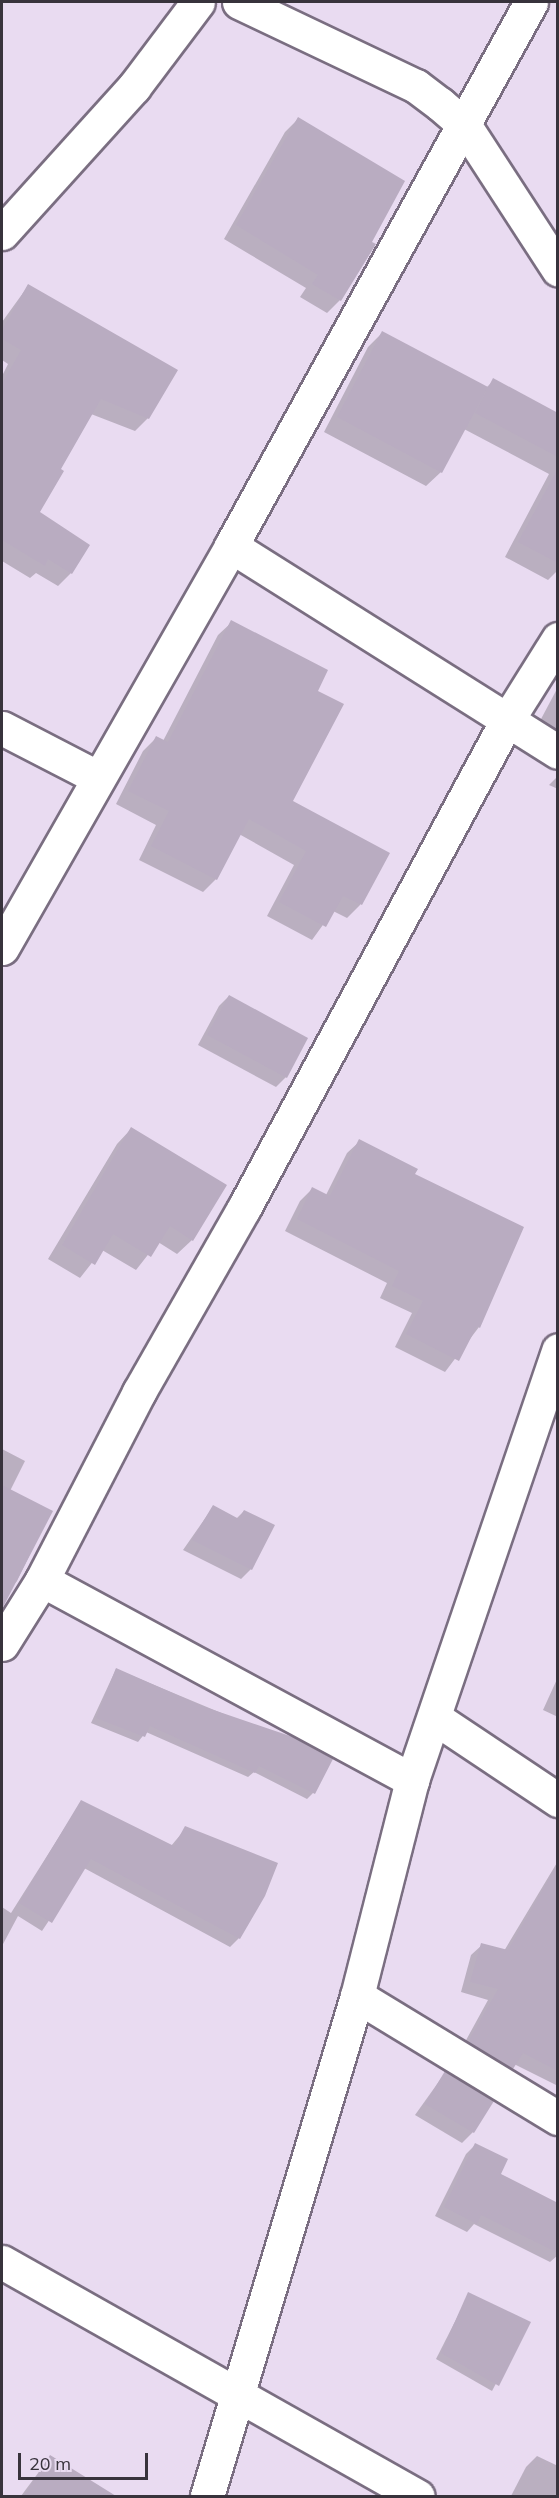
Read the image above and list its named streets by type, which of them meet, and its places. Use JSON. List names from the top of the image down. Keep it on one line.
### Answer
{"scale_bar":"20 m"}
